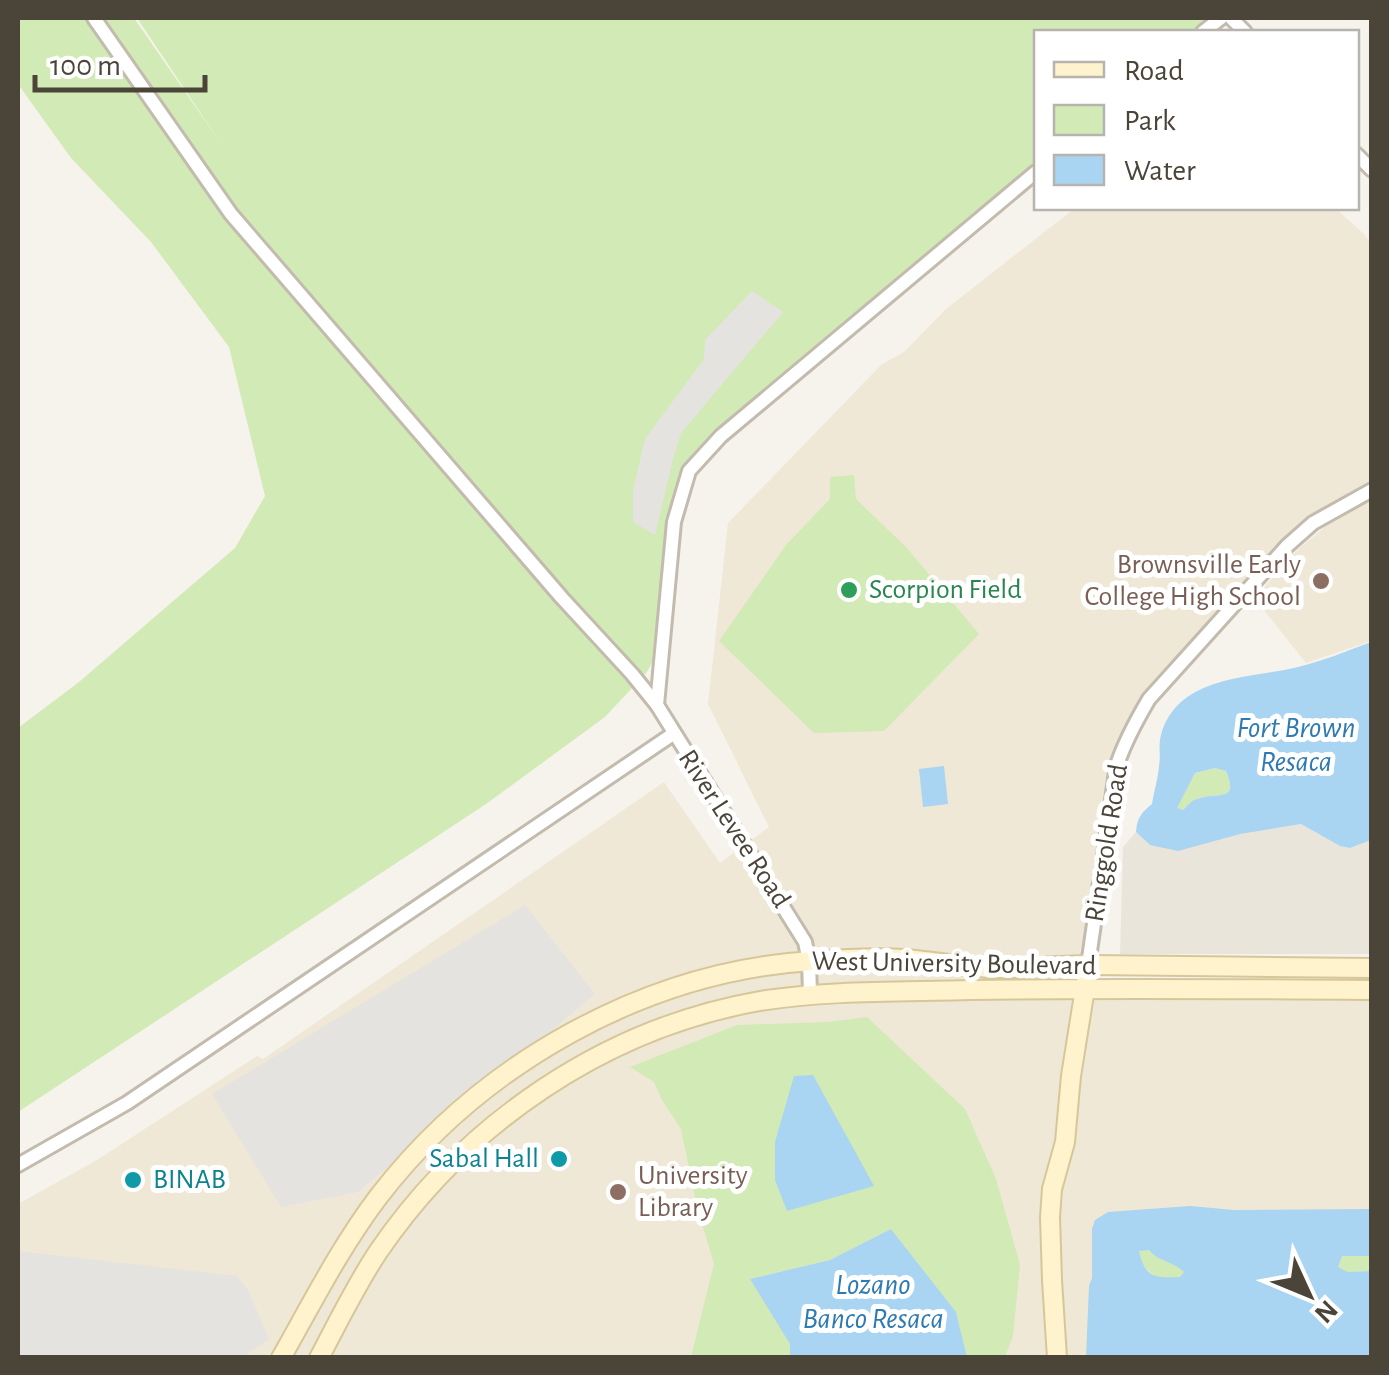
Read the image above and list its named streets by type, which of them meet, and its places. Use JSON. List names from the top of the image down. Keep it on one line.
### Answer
{"streets":{"main road":["Ringgold Road","West University Boulevard"],"street":["River Levee Road"]},"crossings":[["River Levee Road","West University Boulevard"],["Ringgold Road","West University Boulevard"]],"water":["Fort Brown Resaca","Lozano Banco Resaca"],"places":["Brownsville Early College High School","Scorpion Field","Sabal Hall","BINAB","University Library"],"legend":["Road","Park","Water"],"scale_bar":"100 m","north":"bottom right"}
